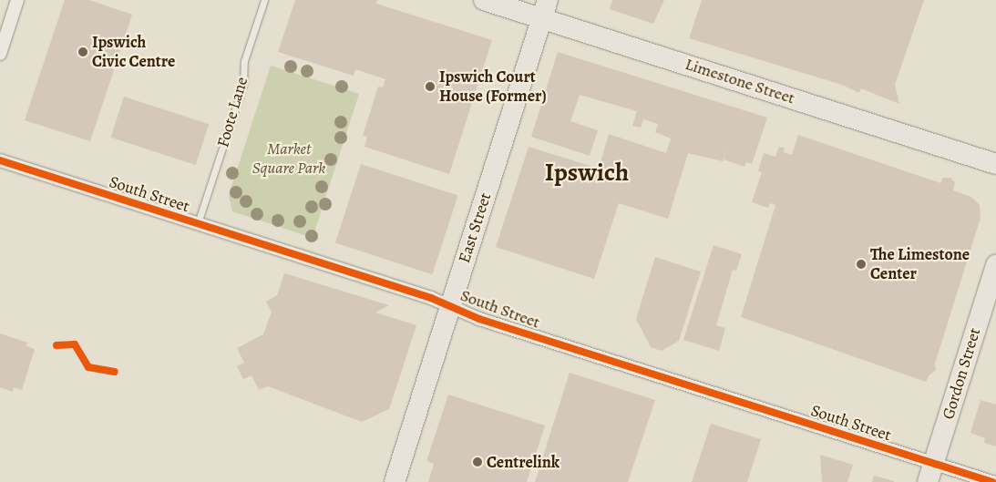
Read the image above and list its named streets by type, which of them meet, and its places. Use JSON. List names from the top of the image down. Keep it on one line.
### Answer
{"streets":{"main road":["Limestone Street","East Street","Gordon Street"],"street":["South Street"],"lane":["Foote Lane"]},"crossings":[["Limestone Street","East Street"],["Foote Lane","South Street"],["South Street","East Street"],["South Street","Gordon Street"]],"districts":["Ipswich"],"parks":["Market Square Park"],"places":["Ipswich Civic Centre","Ipswich Court House (Former)","The Limestone Center","Centrelink"]}
